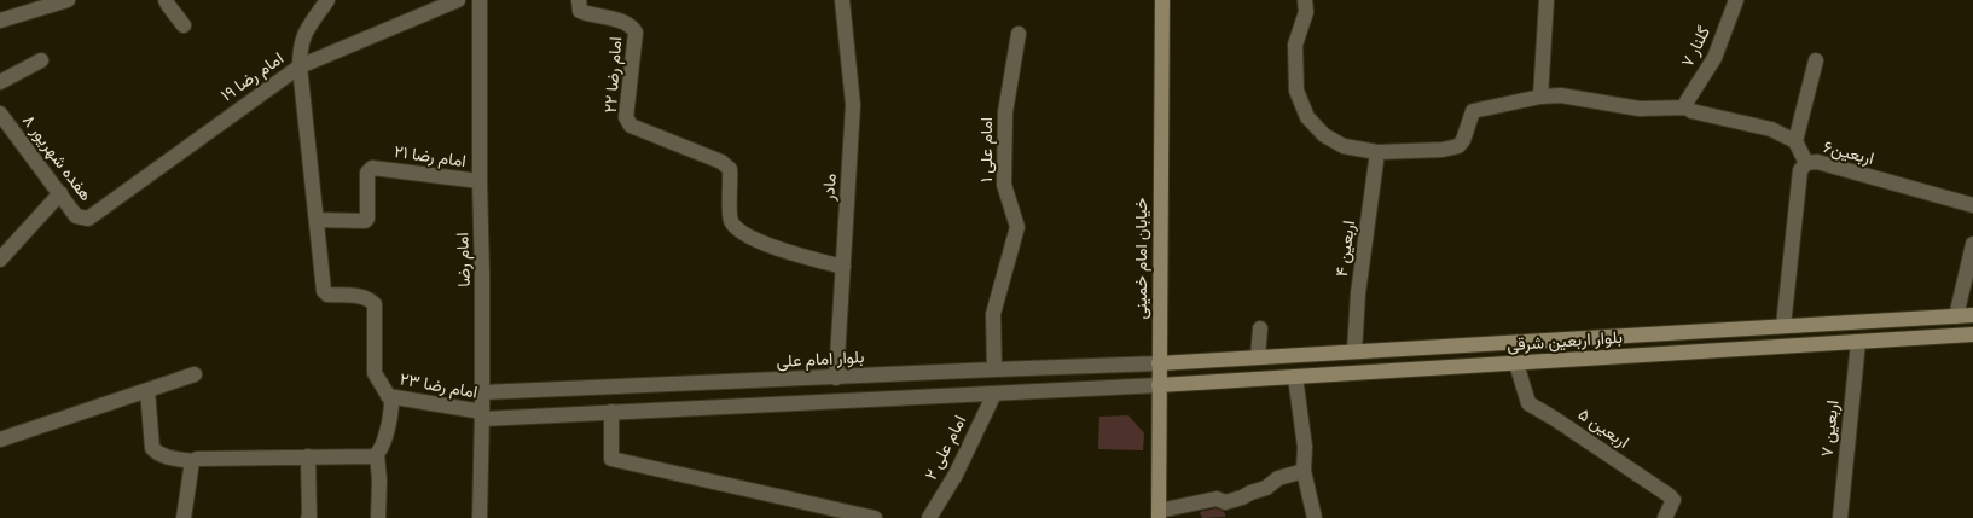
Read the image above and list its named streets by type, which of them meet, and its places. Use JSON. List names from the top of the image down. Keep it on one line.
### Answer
{"streets":{"main road":["خیابان امام خمینی","بلوار اربعین شرقی"],"street":["گلنار ۷","امام رضا ۲۲","امام رضا ۱۹","امام علی ۱","اربعین۶","امام رضا ۲۱","هفده شهریور ۸","مادر","اربعین ۴","امام رضا","بلوار امام علی","امام رضا ۲۳","اربعین ۵","اربعین ۷","امام علی ۲"]},"crossings":[["امام رضا ۲۲","مادر"],["امام رضا ۱۹","هفده شهریور ۸"],["امام علی ۱","بلوار امام علی"],["اربعین۶","بلوار اربعین شرقی"],["امام رضا ۲۱","امام رضا"],["مادر","بلوار امام علی"],["اربعین ۴","بلوار اربعین شرقی"],["خیابان امام خمینی","بلوار اربعین شرقی"],["خیابان امام خمینی","بلوار امام علی"],["امام رضا","بلوار امام علی"],["امام رضا","امام رضا ۲۳"],["بلوار اربعین شرقی","بلوار امام علی"],["بلوار اربعین شرقی","اربعین ۵"],["بلوار اربعین شرقی","اربعین ۷"]]}
